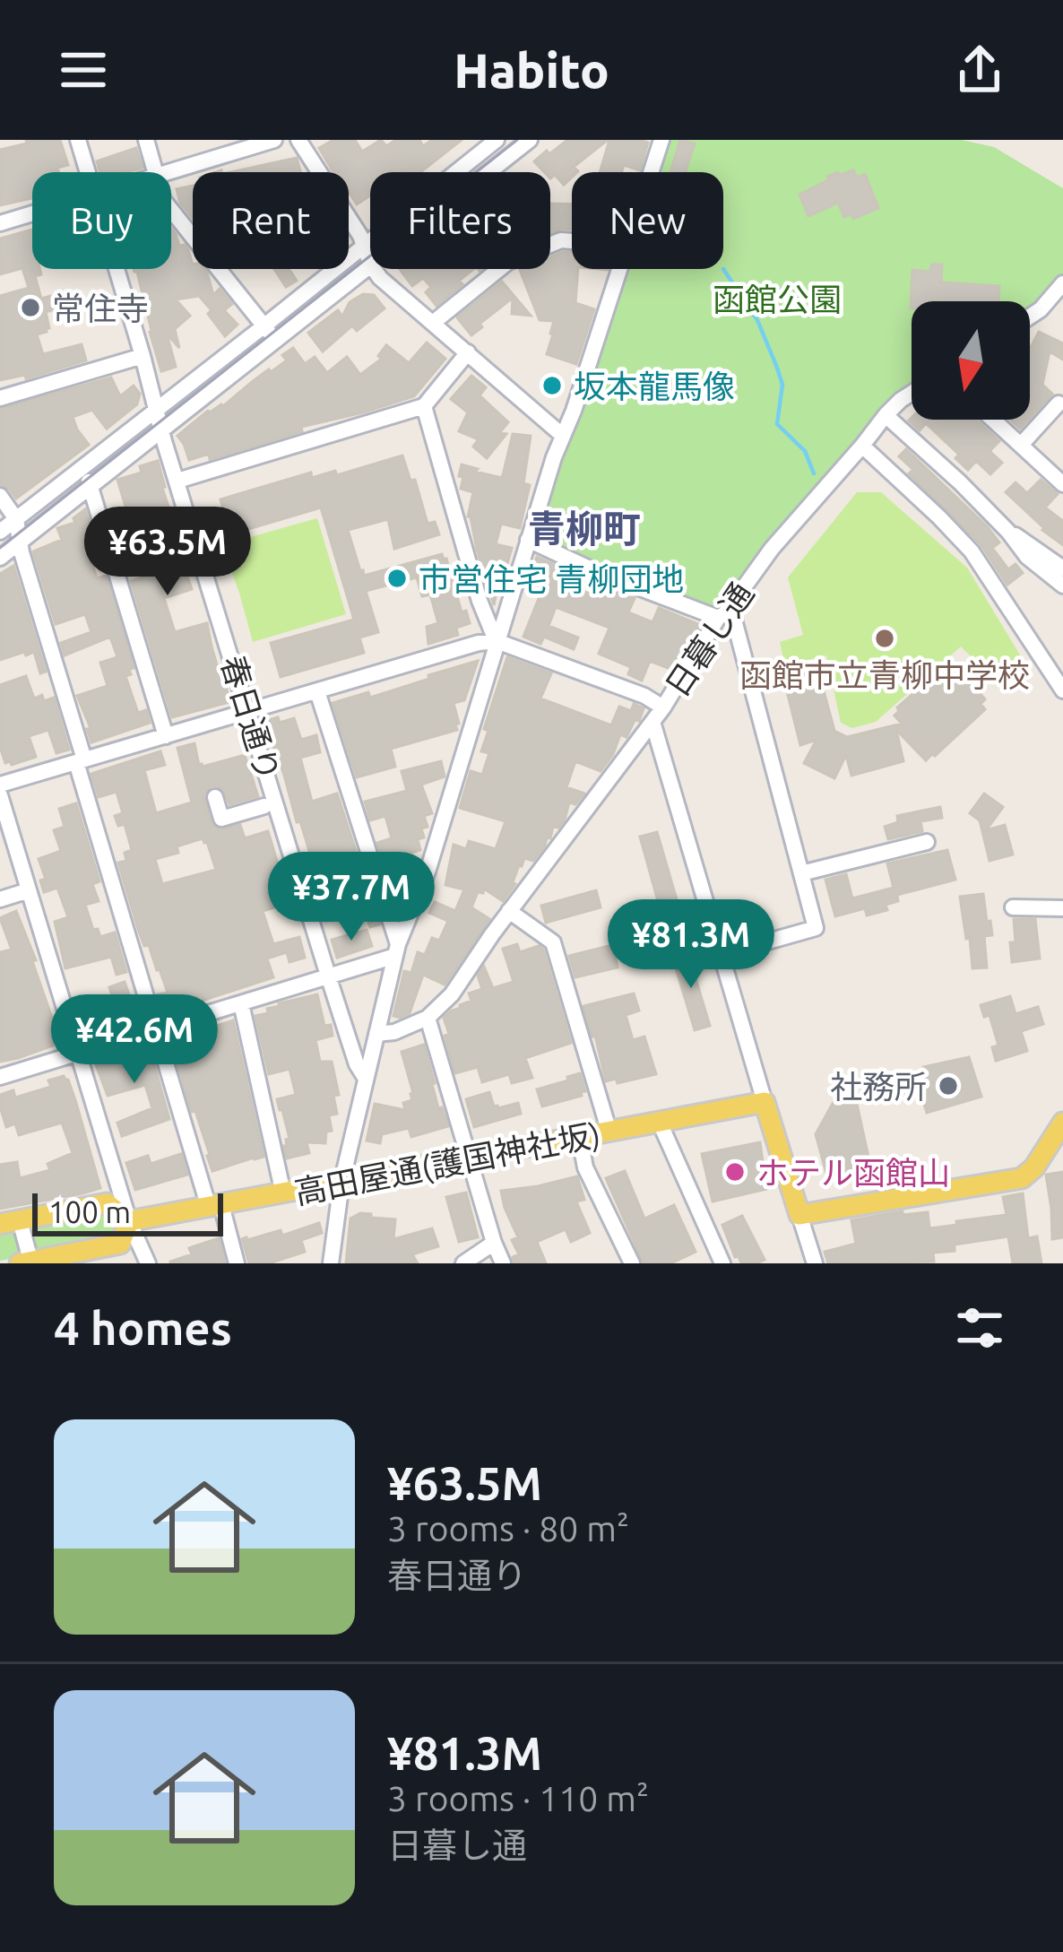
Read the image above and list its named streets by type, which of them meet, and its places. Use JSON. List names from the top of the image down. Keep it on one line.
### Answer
{"streets":{"main road":["日暮し通","高田屋通(護国神社坂)"],"street":["春日通り"]},"crossings":[["日暮し通","高田屋通(護国神社坂)"]],"districts":["青柳町"],"parks":["函館公園"],"places":["常住寺","坂本龍馬像","市営住宅 青柳団地","函館市立青柳中学校","社務所","ホテル函館山"],"scale_bar":"100 m","north":"bottom","page":{"header":"Habito","chip":["Buy","Rent","Filters","New"],"price":["¥63.5M","¥37.7M","¥81.3M","¥42.6M"],"scale":"100 m","heading":"4 homes","list":[{"name":"¥63.5M","note":"3 rooms · 80 m² · 春日通り"},{"name":"¥81.3M","note":"3 rooms · 110 m² · 日暮し通"}]}}
